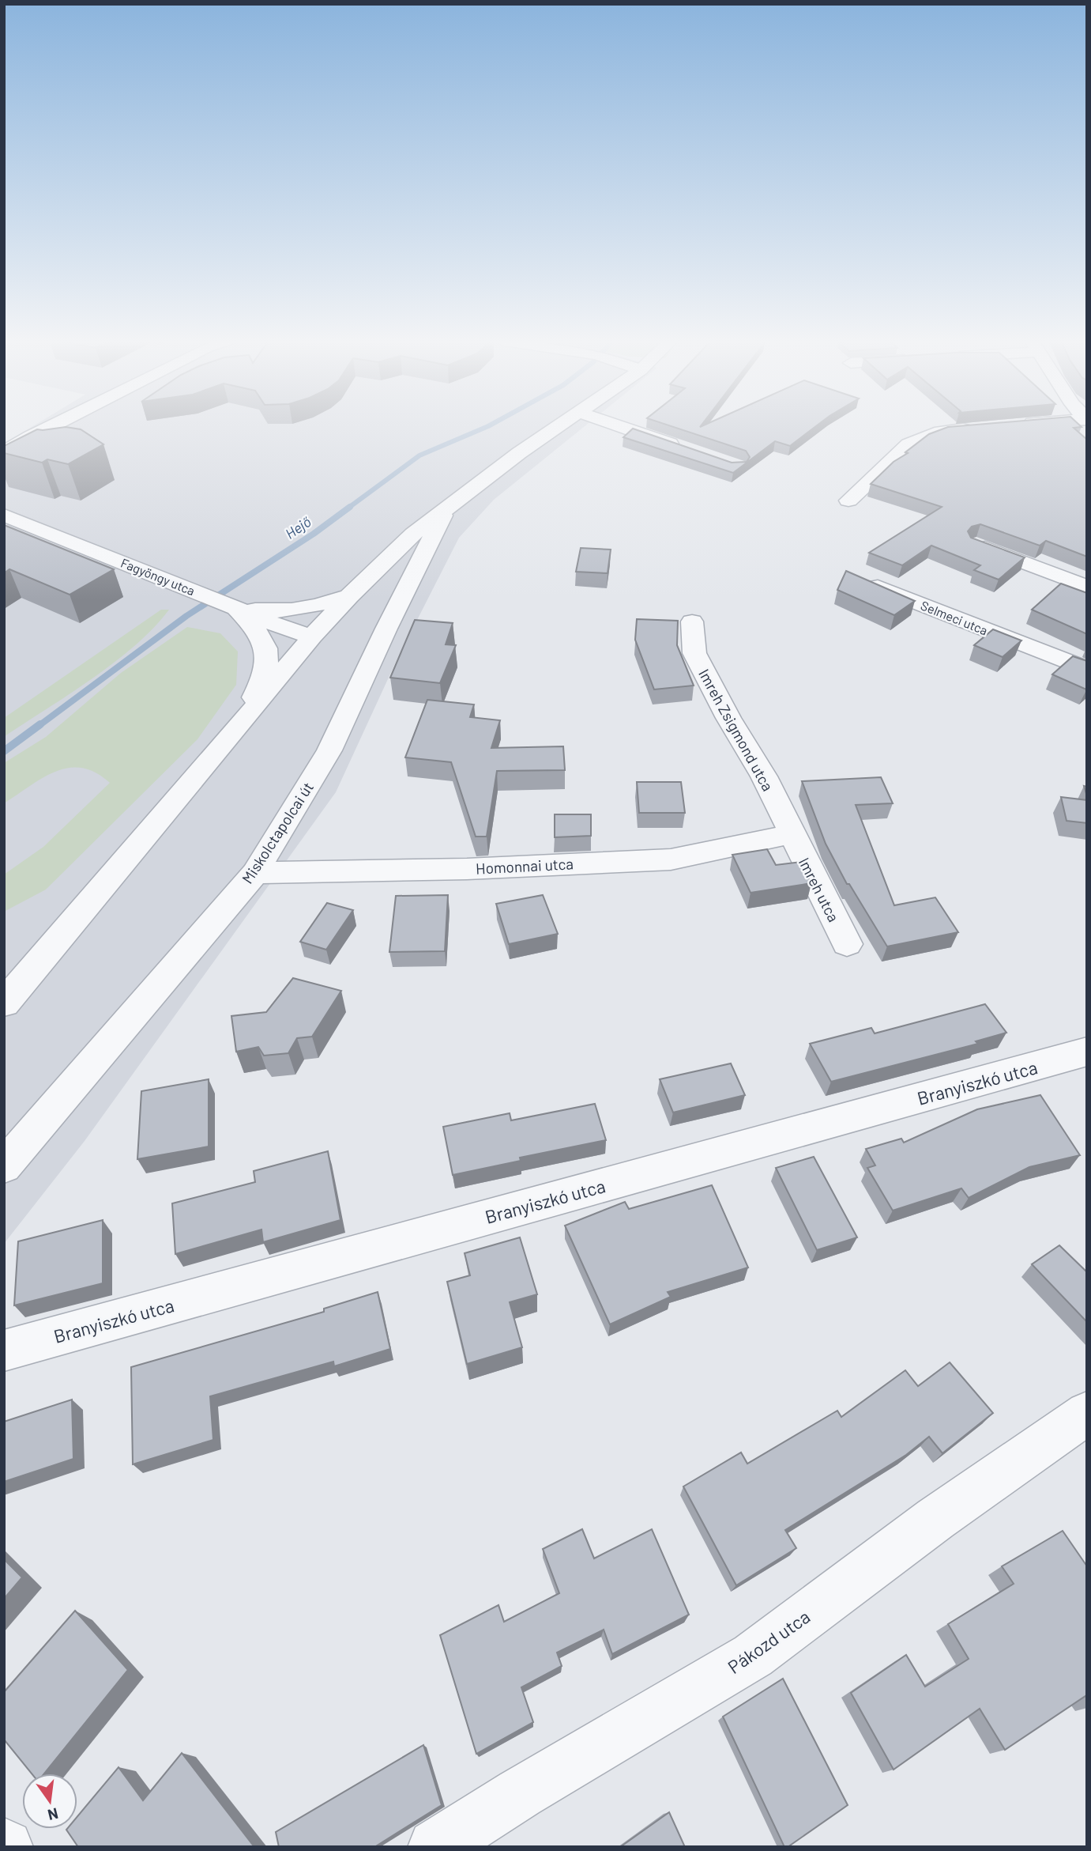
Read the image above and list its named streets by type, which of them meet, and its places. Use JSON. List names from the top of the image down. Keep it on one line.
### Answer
{"streets":{"street":["Fagyöngy utca","Selmeci utca","Imreh Zsigmond utca","Miskolctapolcai út","Homonnai utca","Imreh utca","Branyiszkó utca","Pákozd utca"]},"crossings":[["Fagyöngy utca","Miskolctapolcai út"],["Imreh Zsigmond utca","Homonnai utca"],["Imreh Zsigmond utca","Imreh utca"],["Miskolctapolcai út","Homonnai utca"],["Homonnai utca","Imreh utca"]],"water":["Hejő"],"north":"bottom"}
